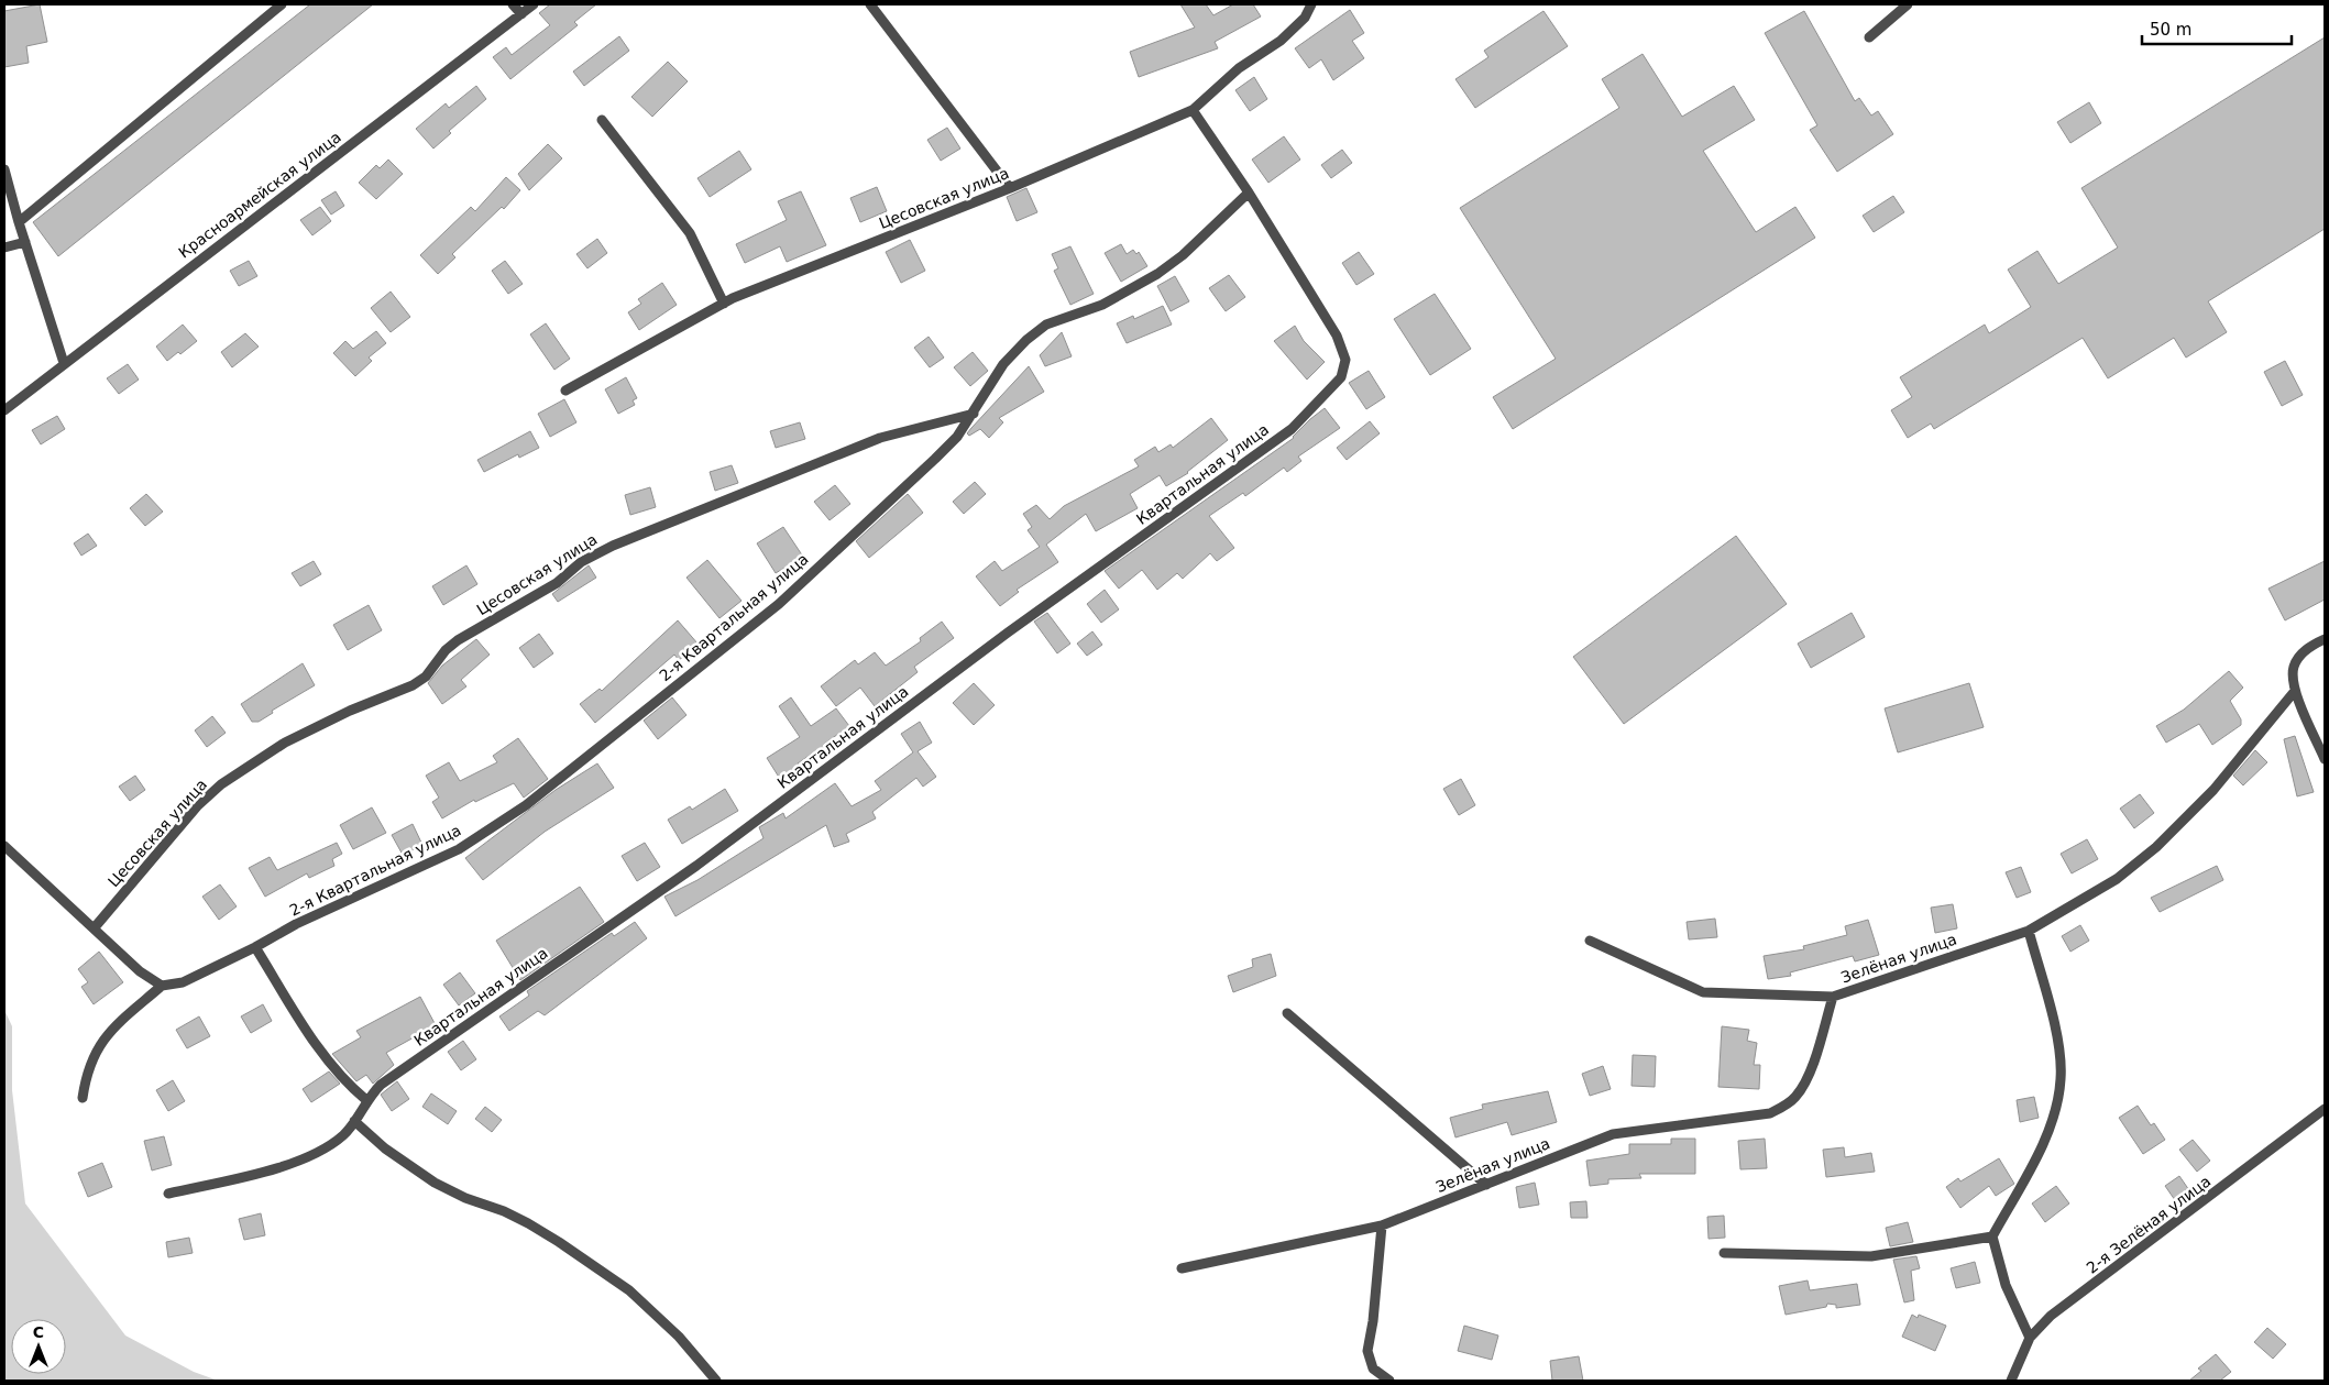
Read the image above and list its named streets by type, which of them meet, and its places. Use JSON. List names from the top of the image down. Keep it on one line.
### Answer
{"streets":{"street":["Красноармейская улица","Цесовская улица","Квартальная улица","2-я Квартальная улица","Зелёная улица","2-я Зелёная улица"]},"crossings":[["Цесовская улица","2-я Квартальная улица"],["Квартальная улица","2-я Квартальная улица"]],"scale_bar":"50 m","north":"top"}
